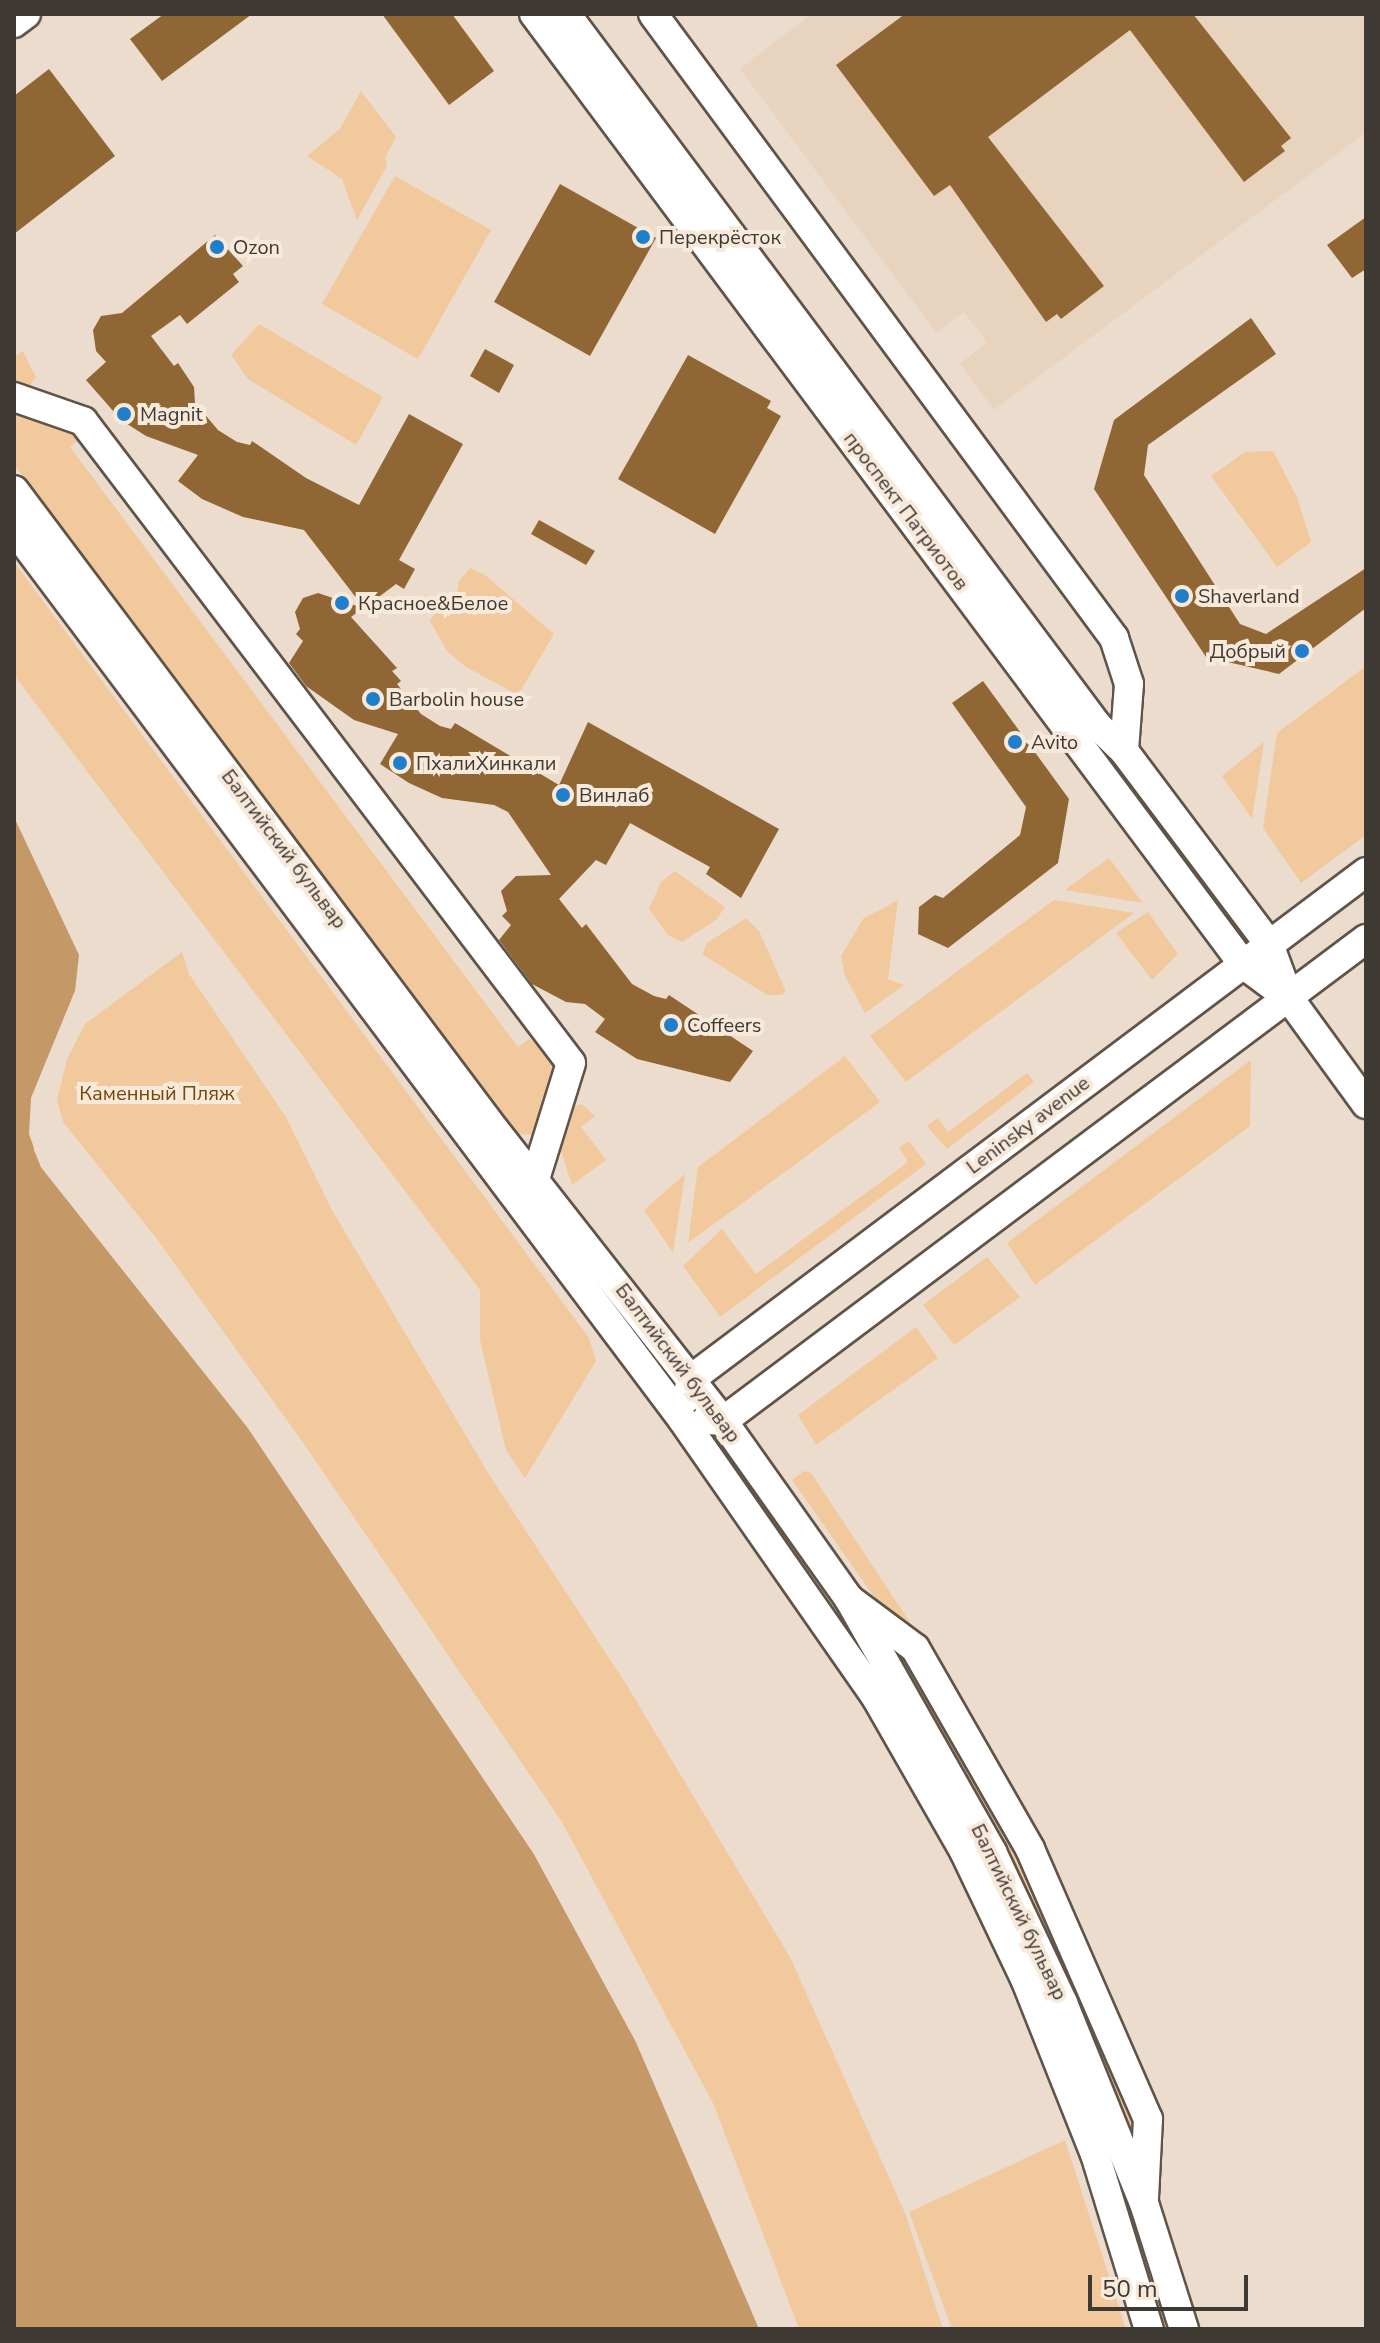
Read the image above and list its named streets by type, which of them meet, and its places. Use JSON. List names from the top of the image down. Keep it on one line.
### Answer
{"streets":{"street":["проспект Патриотов","Балтийский бульвар","Leninsky avenue"]},"crossings":[["проспект Патриотов","Leninsky avenue"],["Балтийский бульвар","Leninsky avenue"]],"parks":["Каменный Пляж"],"places":["Перекрёсток","Ozon","Magnit","Shaverland","Красное&Белое","Добрый","Barbolin house","Avito","ПхалиХинкали","Винлаб","Coffeers"],"scale_bar":"50 m"}
